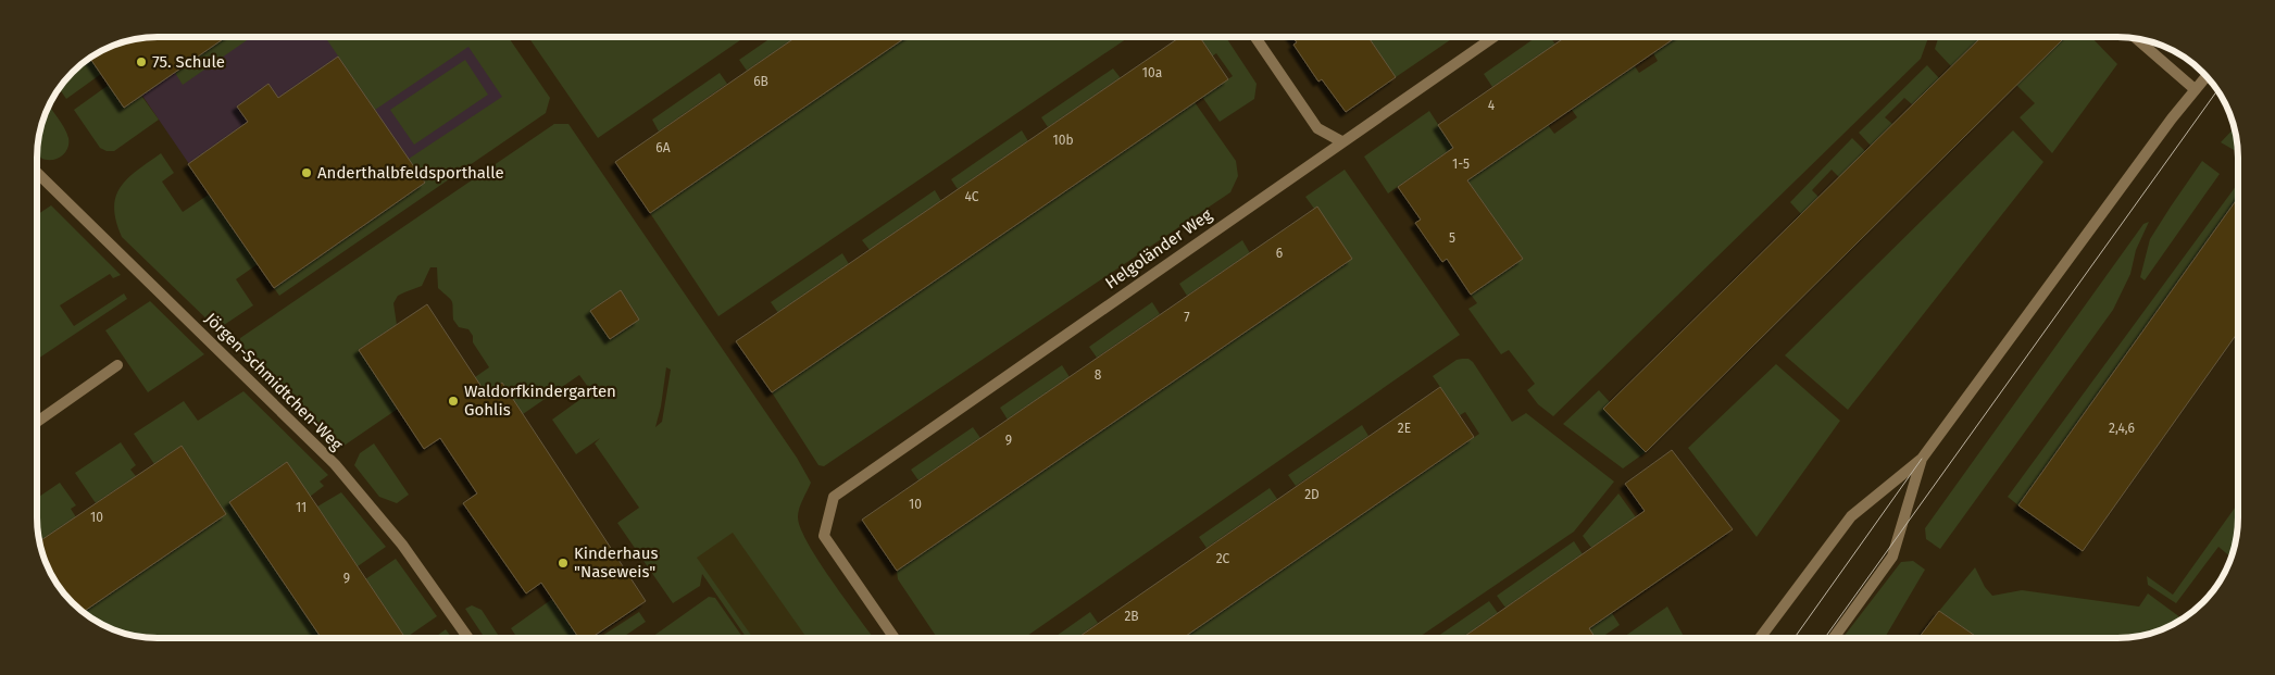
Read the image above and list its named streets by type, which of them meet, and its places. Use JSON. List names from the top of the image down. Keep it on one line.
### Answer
{"streets":{"street":["Helgoländer Weg","Jörgen-Schmidtchen-Weg"]},"places":["75. Schule","Anderthalbfeldsporthalle","Waldorfkindergarten Gohlis","Kinderhaus \"Naseweis\""],"house_numbers":["10a","6B","4","10b","6A","1-5","4C","5","6","7","8","2E","2,4,6","9","2D","10","11","10","2C","9","2B"]}
